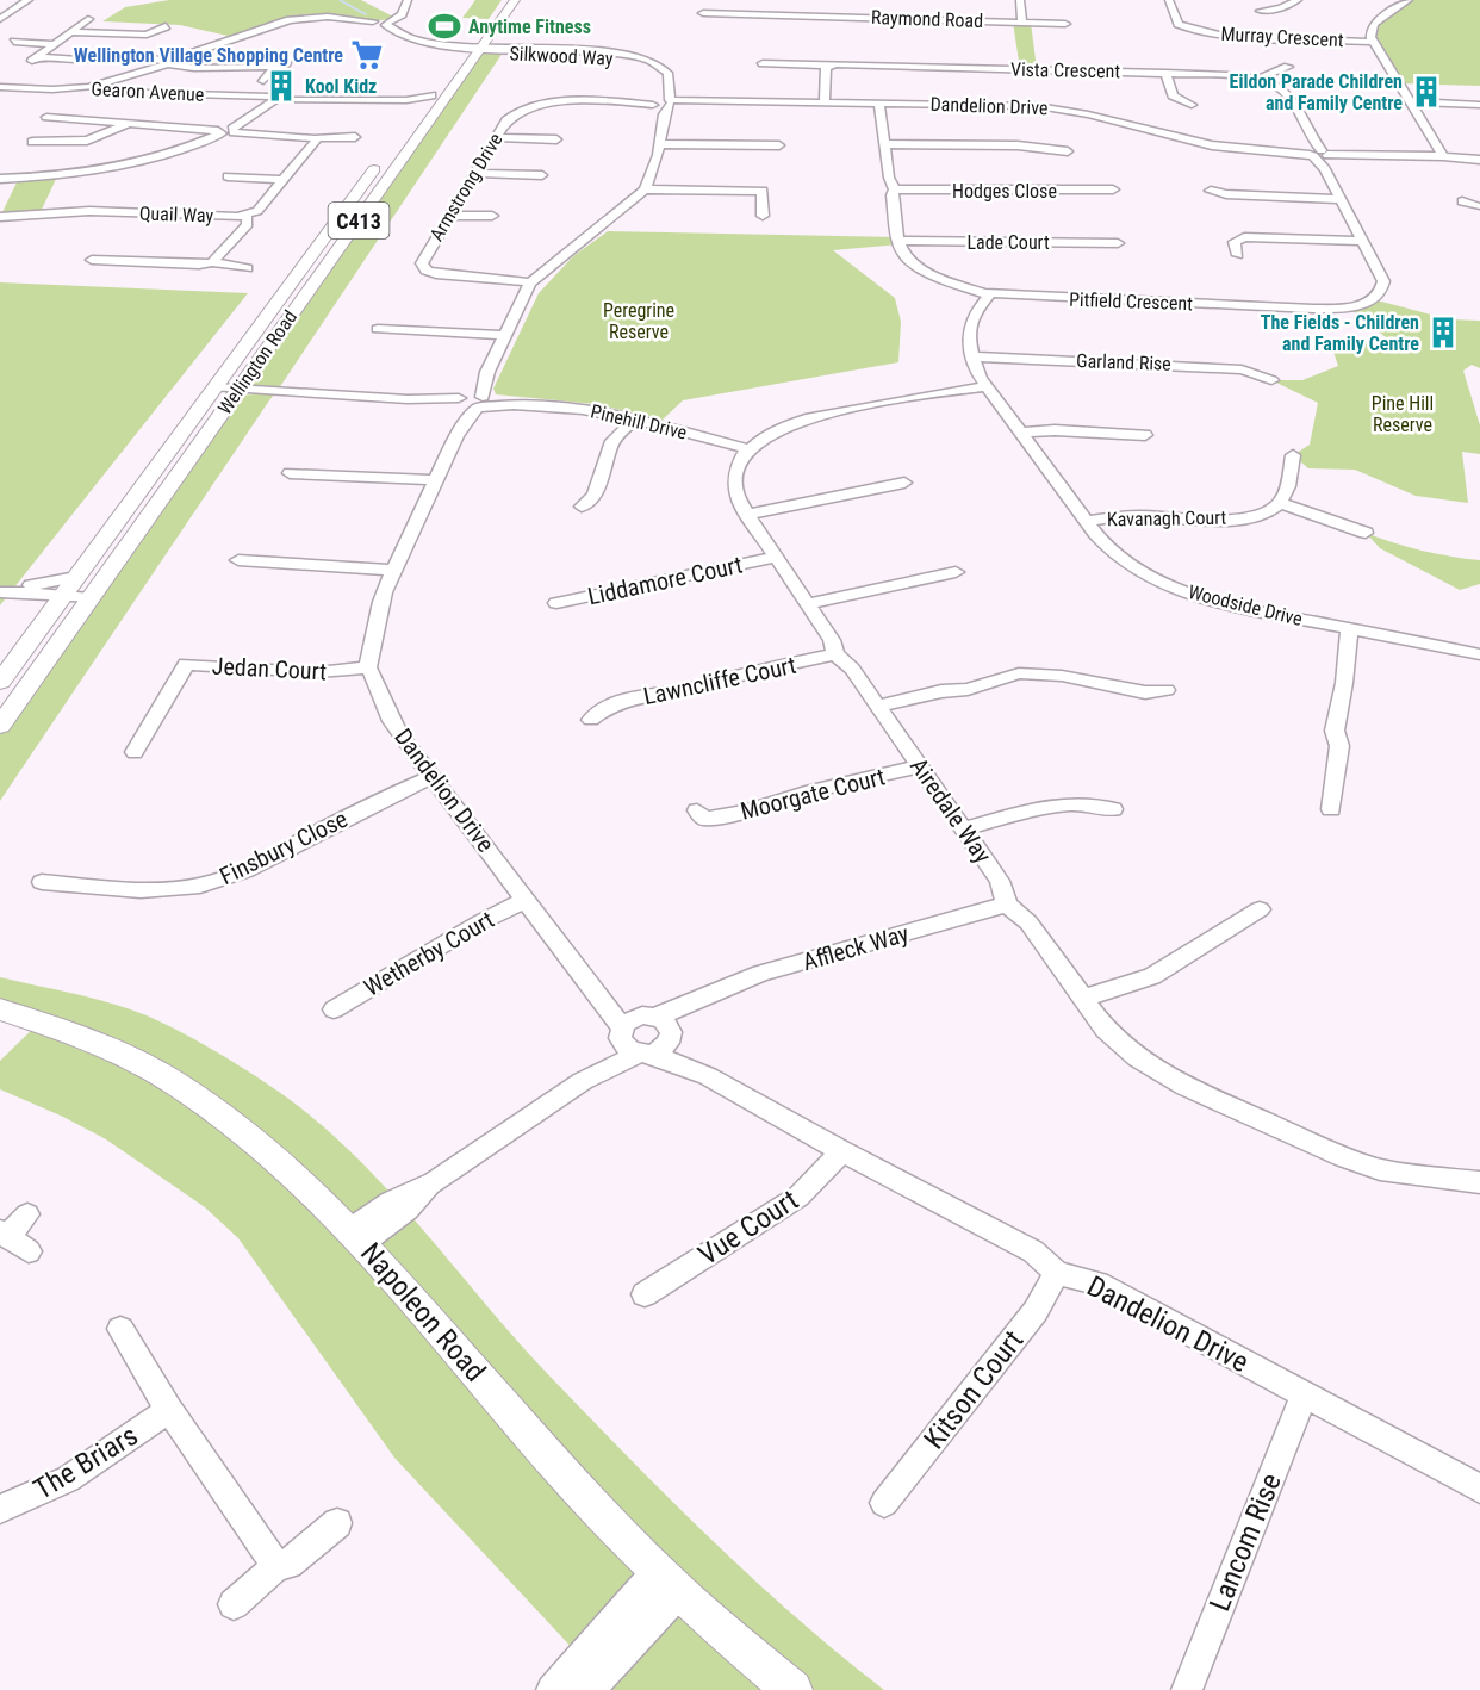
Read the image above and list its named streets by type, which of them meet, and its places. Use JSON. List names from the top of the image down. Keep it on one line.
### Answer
{"streets":{"main road":["C413","Wellington Road","Napoleon Road"],"street":["Raymond Road","Murray Crescent","Silkwood Way","Vista Crescent","Gearon Avenue","Dandelion Drive","Armstrong Drive","Hodges Close","Quail Way","Lade Court","Pitfield Crescent","Garland Rise","Pinehill Drive","Kavanagh Court","Liddamore Court","Woodside Drive","Jedan Court","Lawncliffe Court","Moorgate Court","Airedale Way","Finsbury Close","Affleck Way","Wetherby Court","Vue Court","Kitson Court","The Briars","Lancom Rise"]},"crossings":[["Silkwood Way","Wellington Road"],["Vista Crescent","Dandelion Drive"],["Vista Crescent","Pitfield Crescent"],["Gearon Avenue","Wellington Road"],["Dandelion Drive","Armstrong Drive"],["Dandelion Drive","Pitfield Crescent"],["Dandelion Drive","Jedan Court"],["Dandelion Drive","Finsbury Close"],["Dandelion Drive","Affleck Way"],["Dandelion Drive","Wetherby Court"],["Dandelion Drive","Vue Court"],["Dandelion Drive","Kitson Court"],["Dandelion Drive","Lancom Rise"],["Lade Court","Pitfield Crescent"],["Pitfield Crescent","Woodside Drive"],["Garland Rise","Woodside Drive"],["Pinehill Drive","Airedale Way"],["Kavanagh Court","Woodside Drive"],["Liddamore Court","Airedale Way"],["Lawncliffe Court","Airedale Way"],["Moorgate Court","Airedale Way"],["Airedale Way","Affleck Way"]],"parks":["Peregrine Reserve","Pine Hill Reserve"],"places":{"sports":["Anytime Fitness"],"supermarket":["Wellington Village Shopping Centre"],"building":["Kool Kidz","Eildon Parade Children and Family Centre","The Fields - Children and Family Centre"]}}
